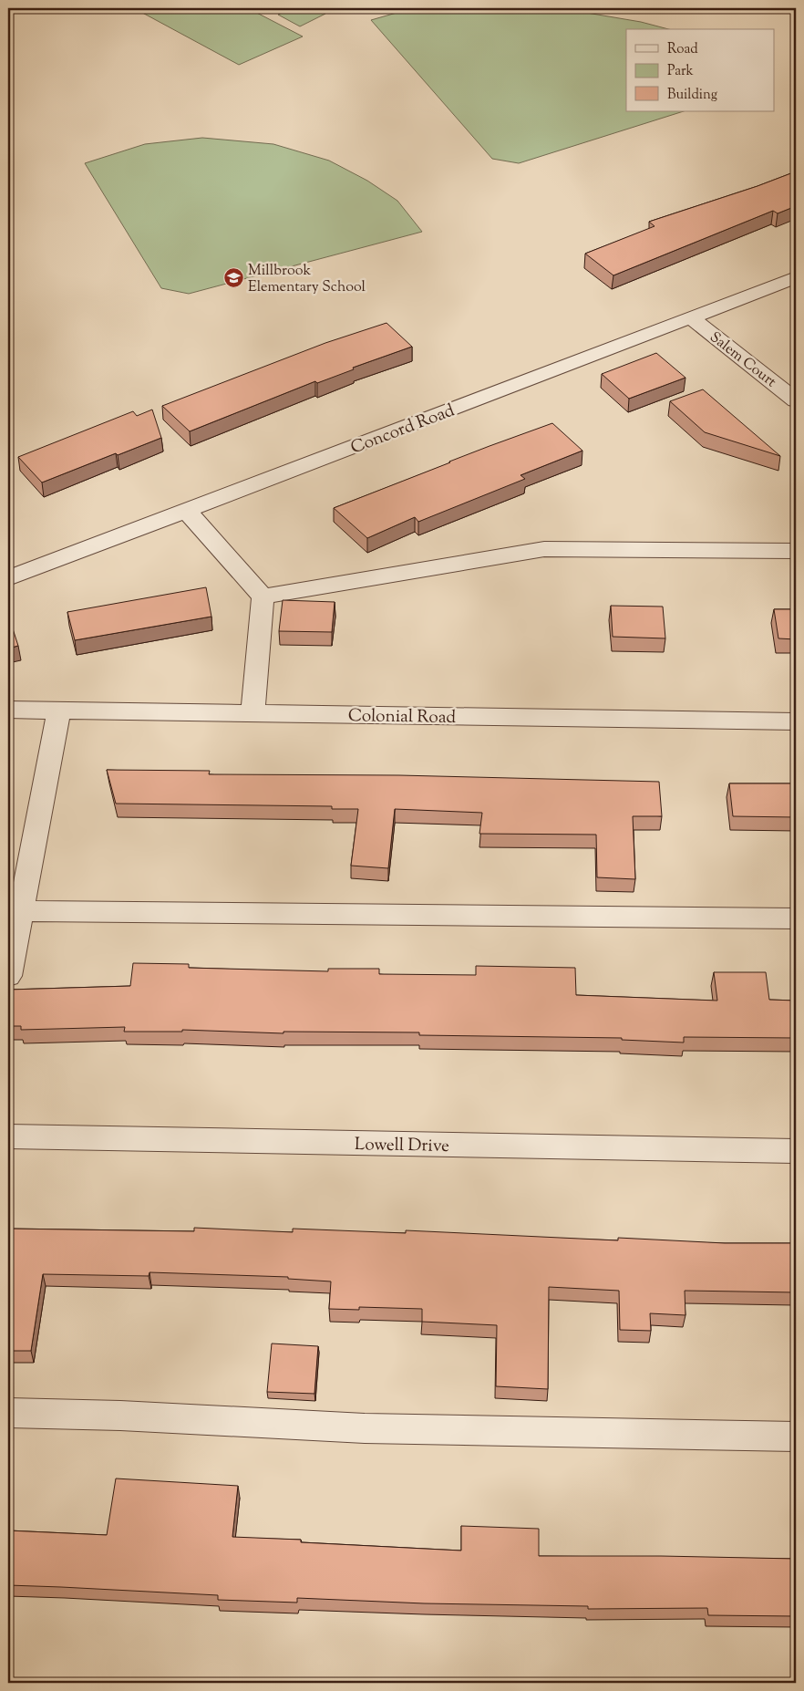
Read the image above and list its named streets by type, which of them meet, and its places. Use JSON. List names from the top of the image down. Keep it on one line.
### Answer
{"streets":{"street":["Salem Court","Concord Road","Colonial Road","Lowell Drive"]},"crossings":[["Salem Court","Concord Road"]],"places":{"school or university":["Millbrook Elementary School"]},"legend":["Road","Park","Building"]}
